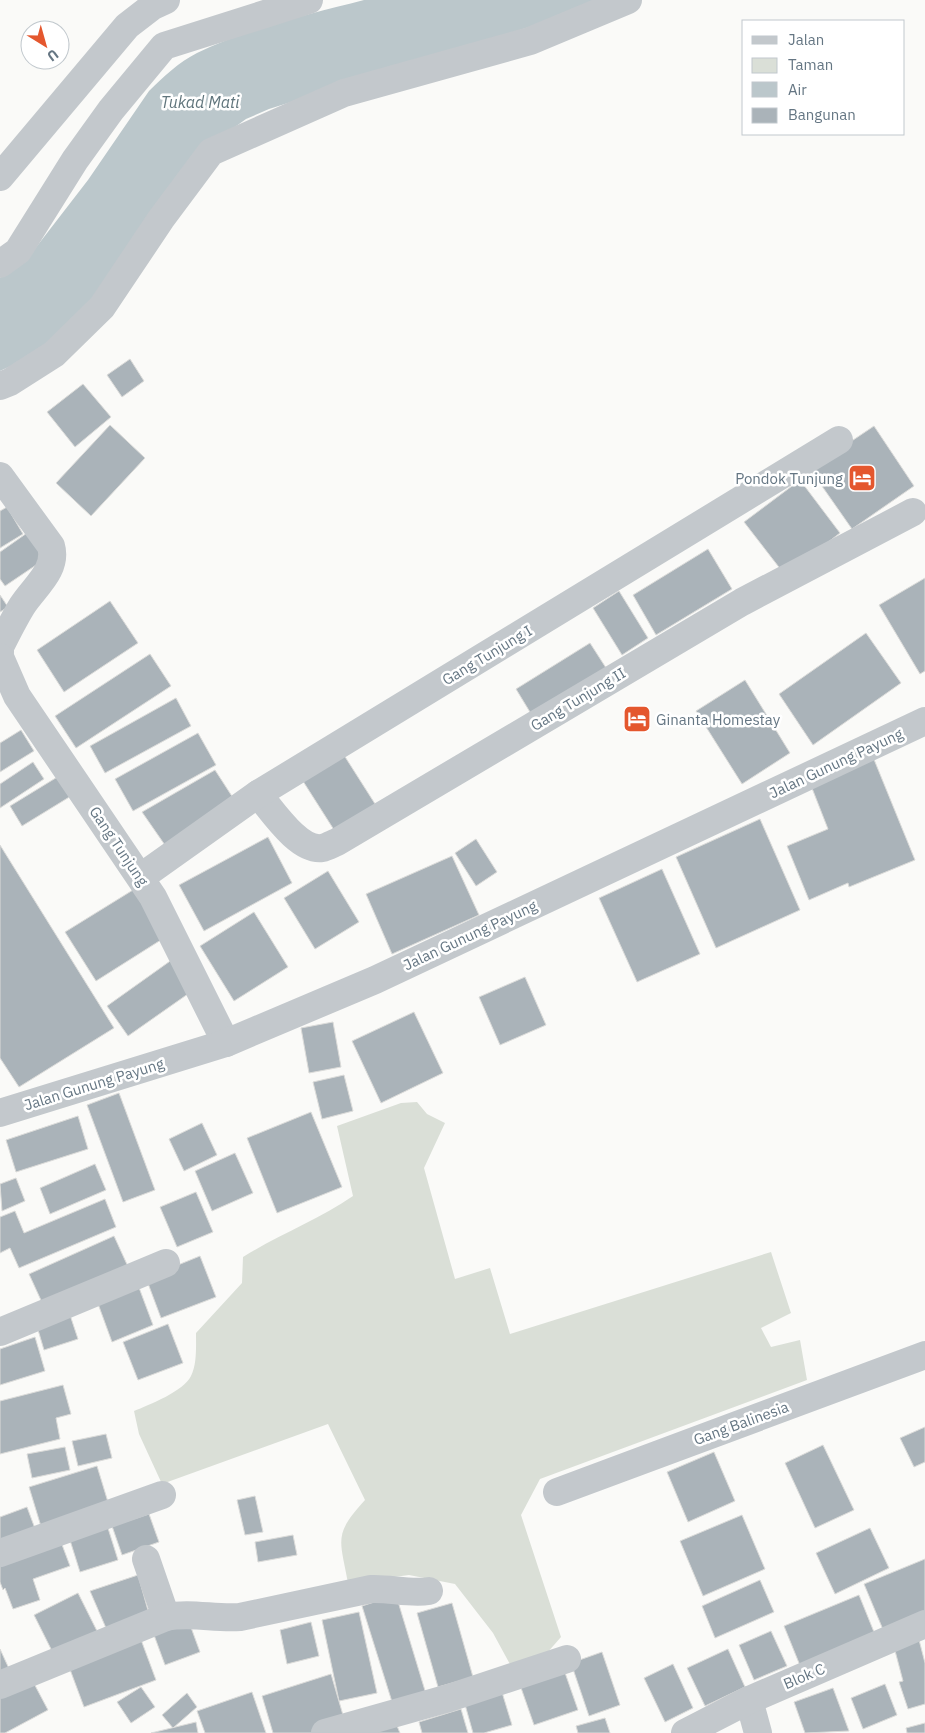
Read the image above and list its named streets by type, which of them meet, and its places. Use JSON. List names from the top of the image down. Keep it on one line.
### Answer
{"streets":{"street":["Gang Tunjung I","Gang Tunjung II","Jalan Gunung Payung","Gang Tunjung","Gang Balinesia","Blok C"]},"crossings":[["Gang Tunjung I","Gang Tunjung II"],["Gang Tunjung I","Gang Tunjung"],["Jalan Gunung Payung","Gang Tunjung"]],"water":["Tukad Mati"],"places":{"hotel":["Pondok Tunjung","Ginanta Homestay"]},"legend":["Jalan","Taman","Air","Bangunan"],"north":"bottom right"}
